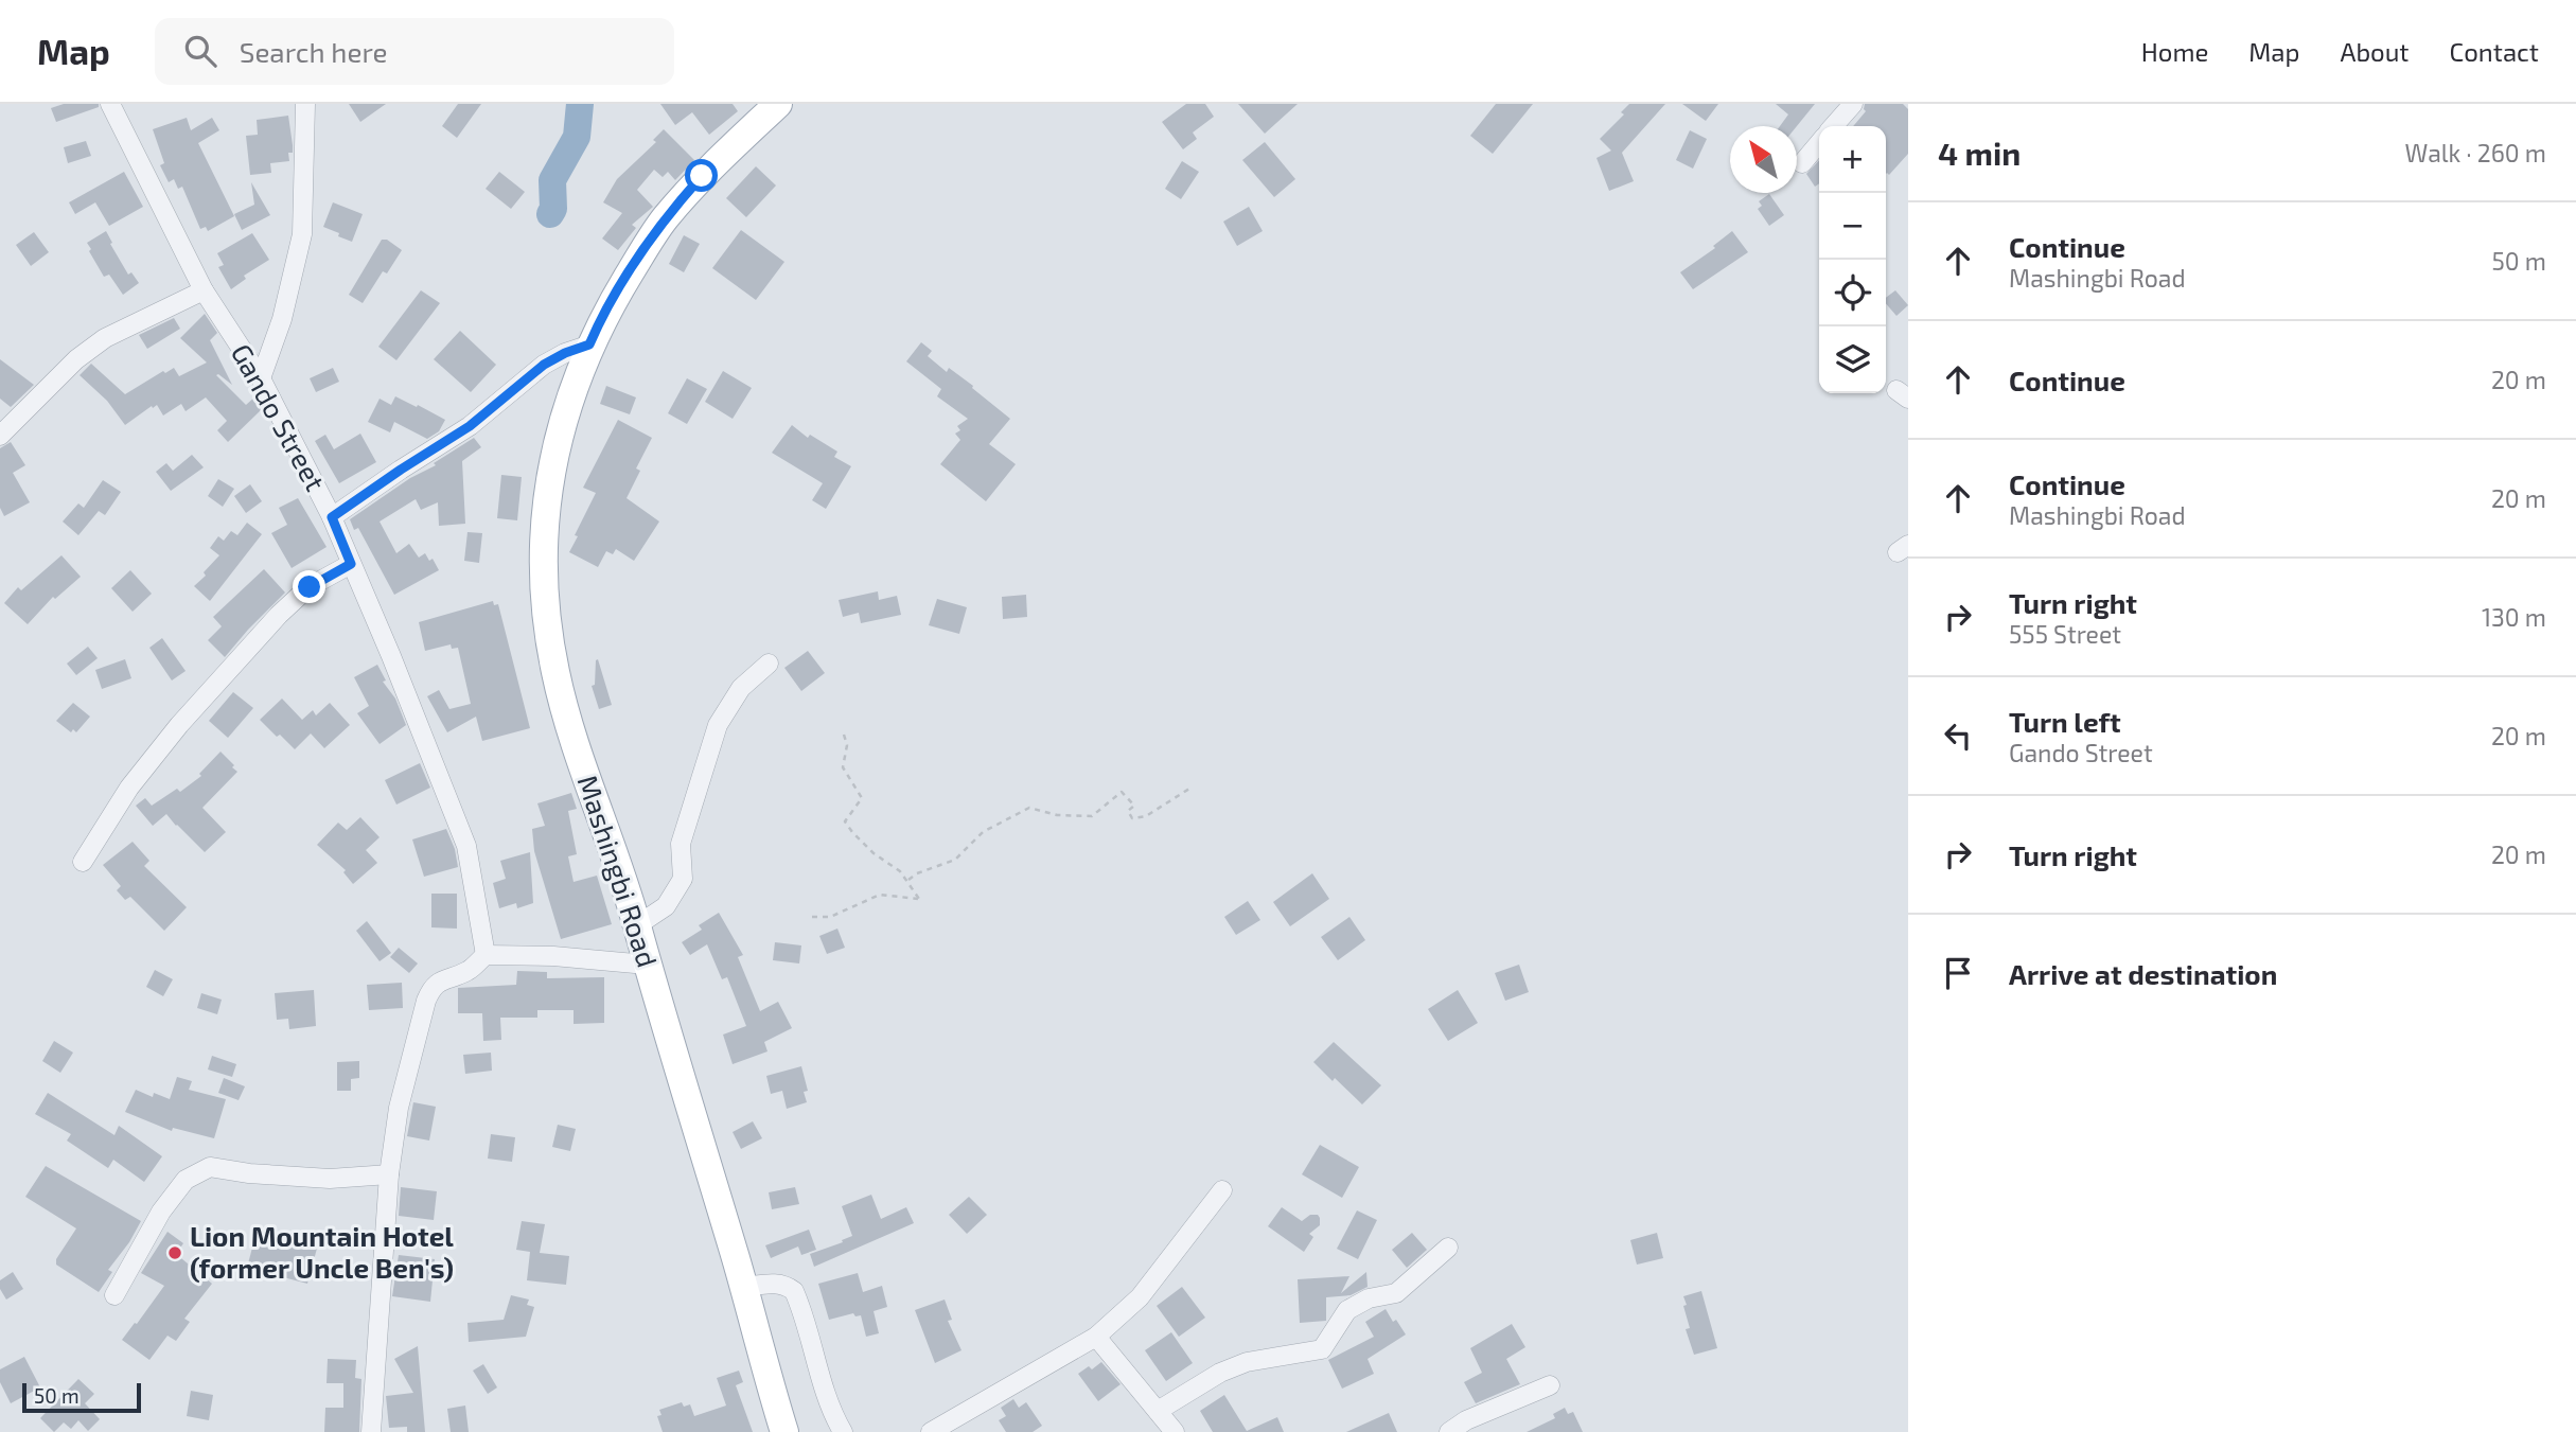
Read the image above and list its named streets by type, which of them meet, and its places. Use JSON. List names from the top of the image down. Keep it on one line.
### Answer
{"streets":{"main road":["Mashingbi Road"],"street":["Gando Street"]},"places":["Lion Mountain Hotel (former Uncle Ben's)"],"scale_bar":"50 m","north":"top left","page":{"header":"Map","search":"Search here","nav":["Home","Map","About","Contact"],"heading":["4 min","Walk · 260 m"],"map_buttons":["+","−"],"list":[["Continue","Mashingbi Road","50 m"],["Continue","20 m"],["Continue","Mashingbi Road","20 m"],["Turn right","555 Street","130 m"],["Turn left","Gando Street","20 m"],["Turn right","20 m"],"Arrive at destination"],"scale":"50 m"}}
